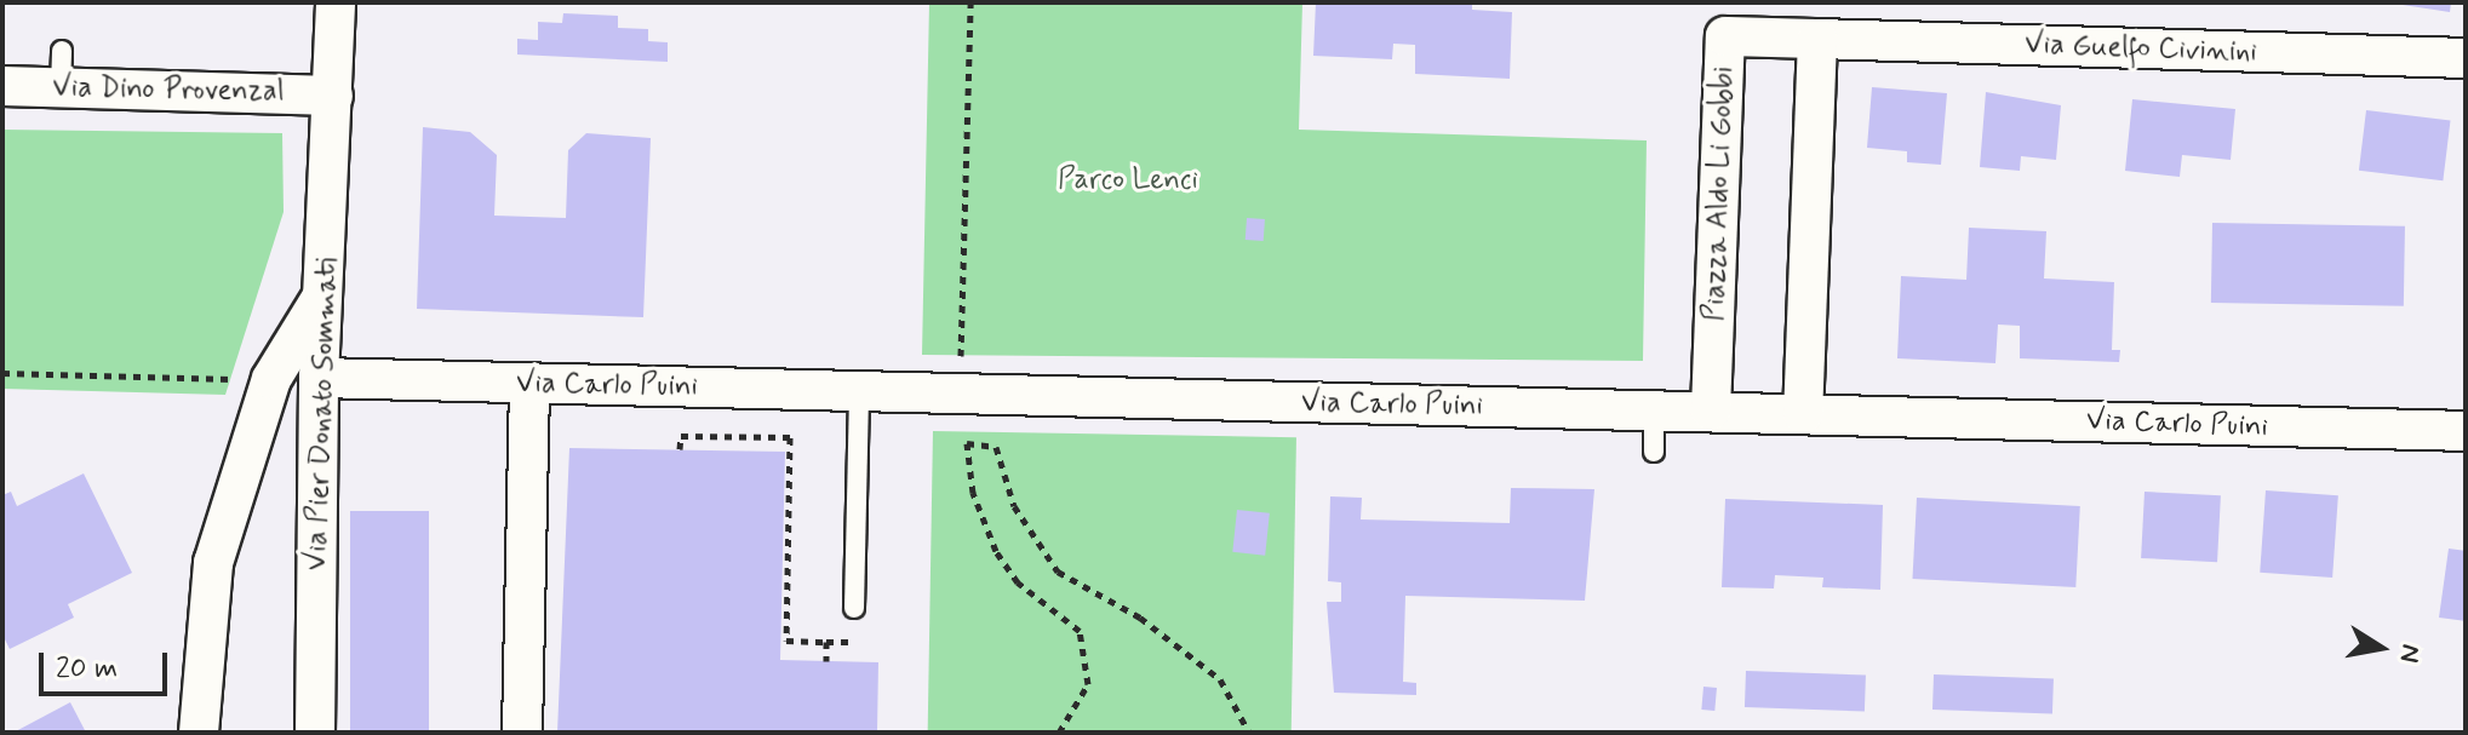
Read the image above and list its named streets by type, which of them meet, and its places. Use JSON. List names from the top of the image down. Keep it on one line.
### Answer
{"streets":{"street":["Via Guelfo Civinini","Via Dino Provenzal","Piazza Aldo Li Gobbi","Via Carlo Puini","Via Pier Donato Sommati"]},"crossings":[["Via Guelfo Civinini","Piazza Aldo Li Gobbi"],["Via Dino Provenzal","Via Pier Donato Sommati"],["Piazza Aldo Li Gobbi","Via Carlo Puini"],["Via Carlo Puini","Via Pier Donato Sommati"]],"parks":["Parco Lenci"],"scale_bar":"20 m","north":"right"}
